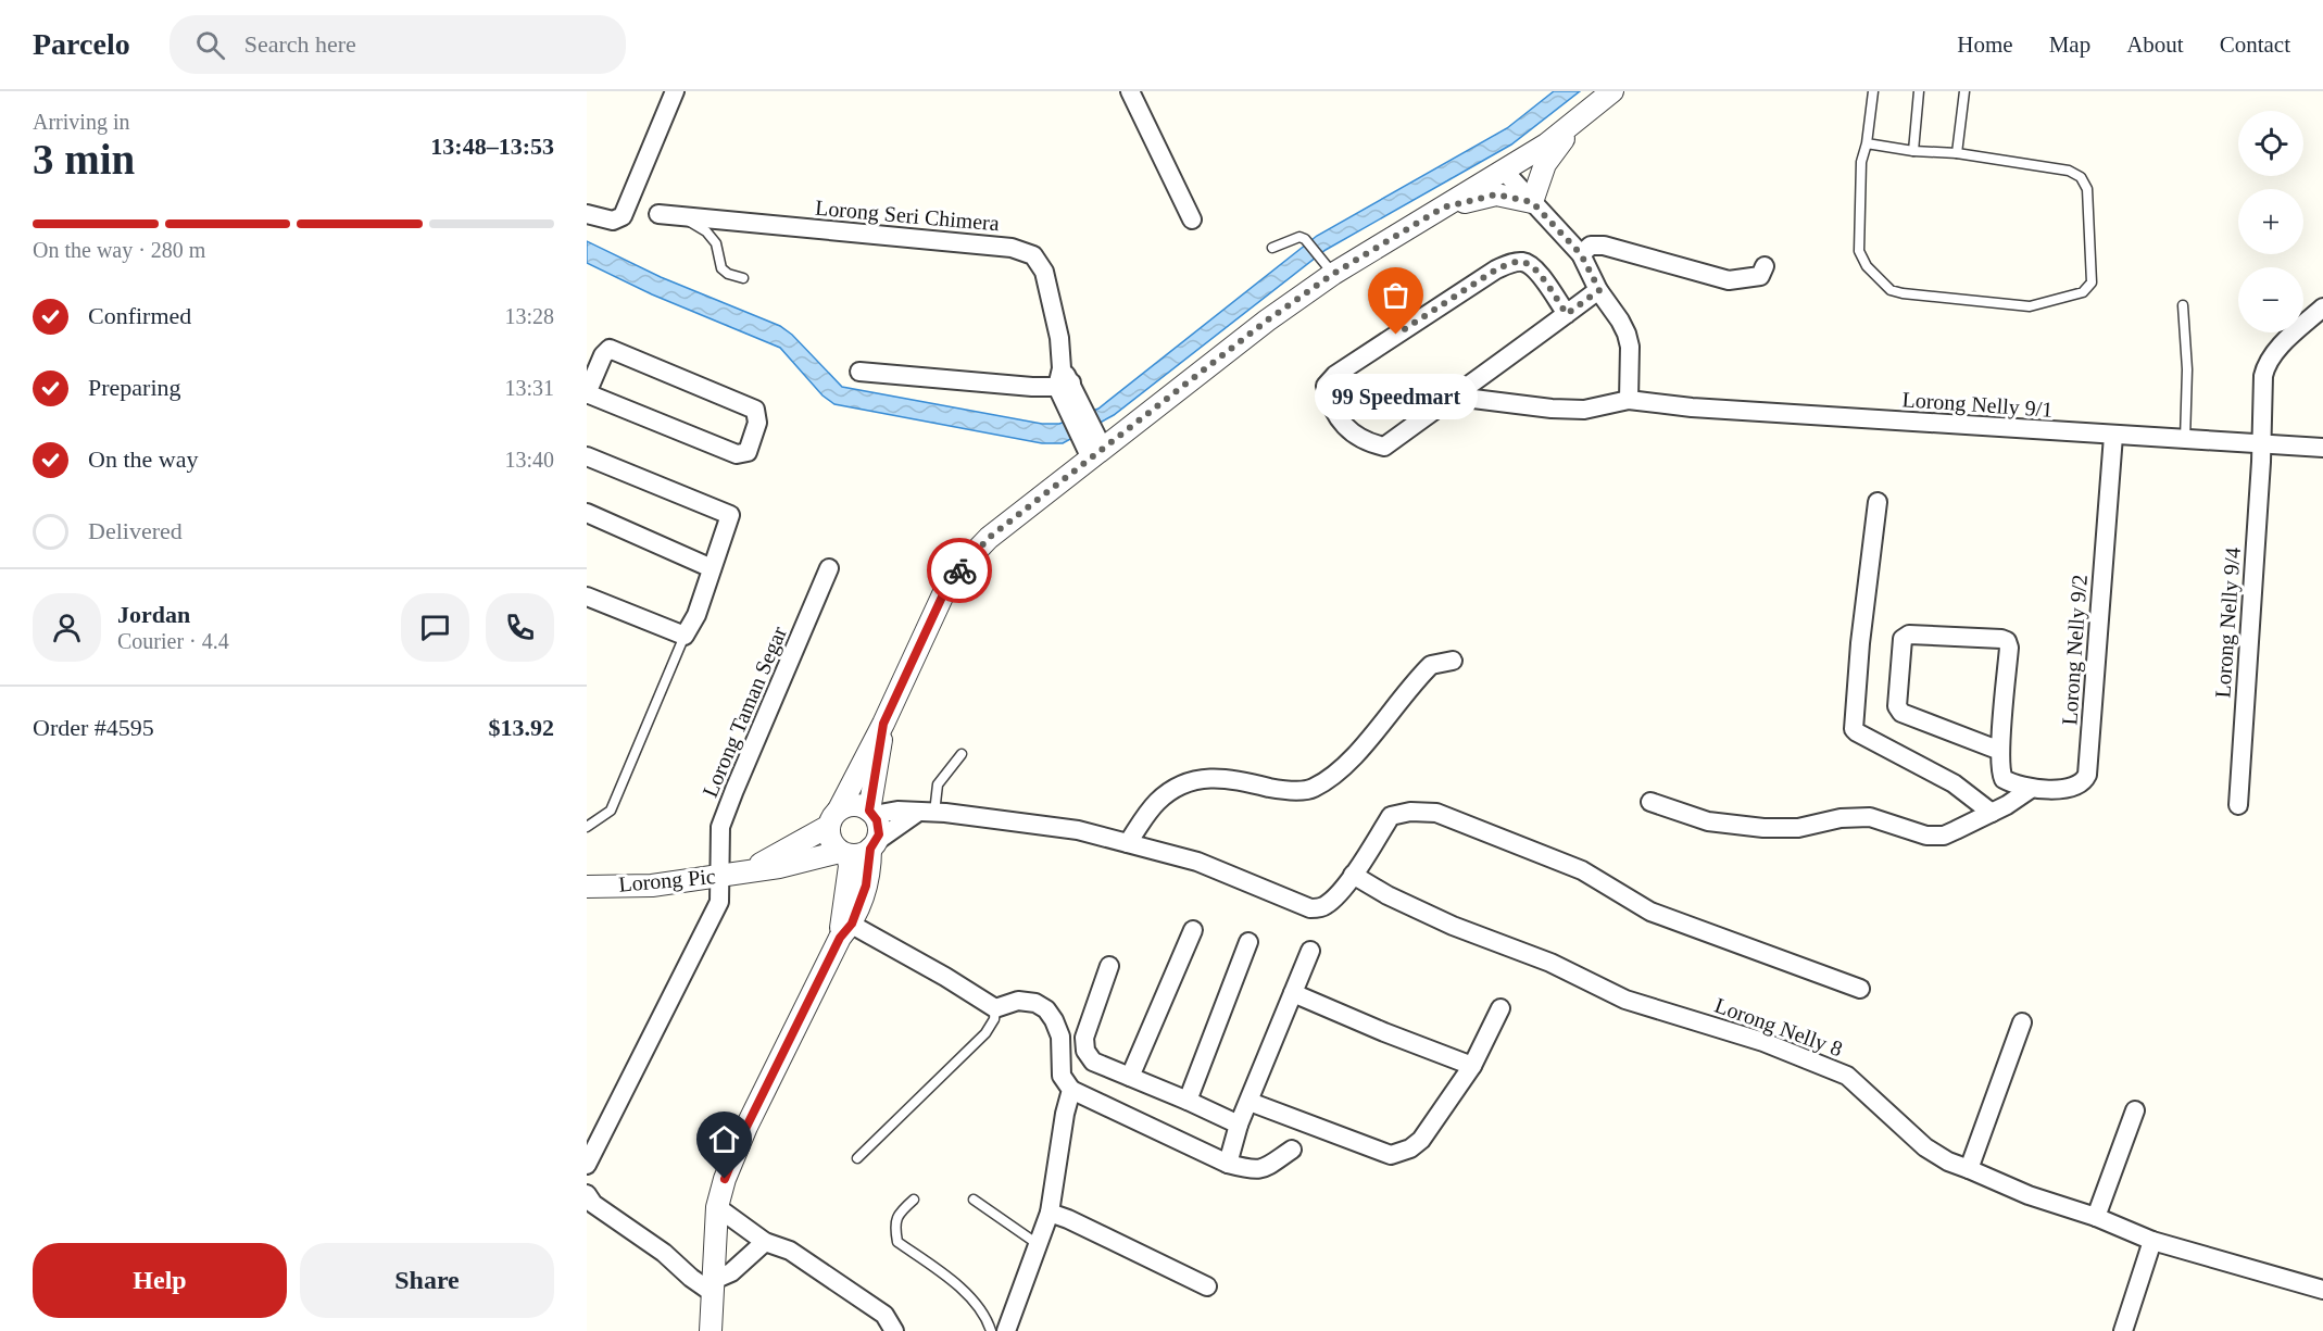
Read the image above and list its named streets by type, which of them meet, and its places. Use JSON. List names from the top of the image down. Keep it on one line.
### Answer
{"streets":{"street":["Lorong Seri Chimera","Lorong Nelly 9/1","Lorong Nelly 9/4","Lorong Nelly 9/2","Lorong Taman Segar","Lorong Pic","Lorong Nelly 8"]},"crossings":[["Lorong Nelly 9/1","Lorong Nelly 9/4"],["Lorong Nelly 9/1","Lorong Nelly 9/2"],["Lorong Taman Segar","Lorong Pic"]],"places":["99 Speedmart"],"page":{"header":"Parcelo","search":"Search here","nav":["Home","Map","About","Contact"],"heading":["3 min","Arriving in","13:48–13:53"],"panel":["Jordan","Courier · 4.4","Order #4595","$13.92"],"map_buttons":["+","−"],"bar":"On the way · 280 m","list":[["Confirmed","13:28"],["Preparing","13:31"],["On the way","13:40"],"Delivered"],"bubble":"99 Speedmart","buttons":["Help","Share"]}}
